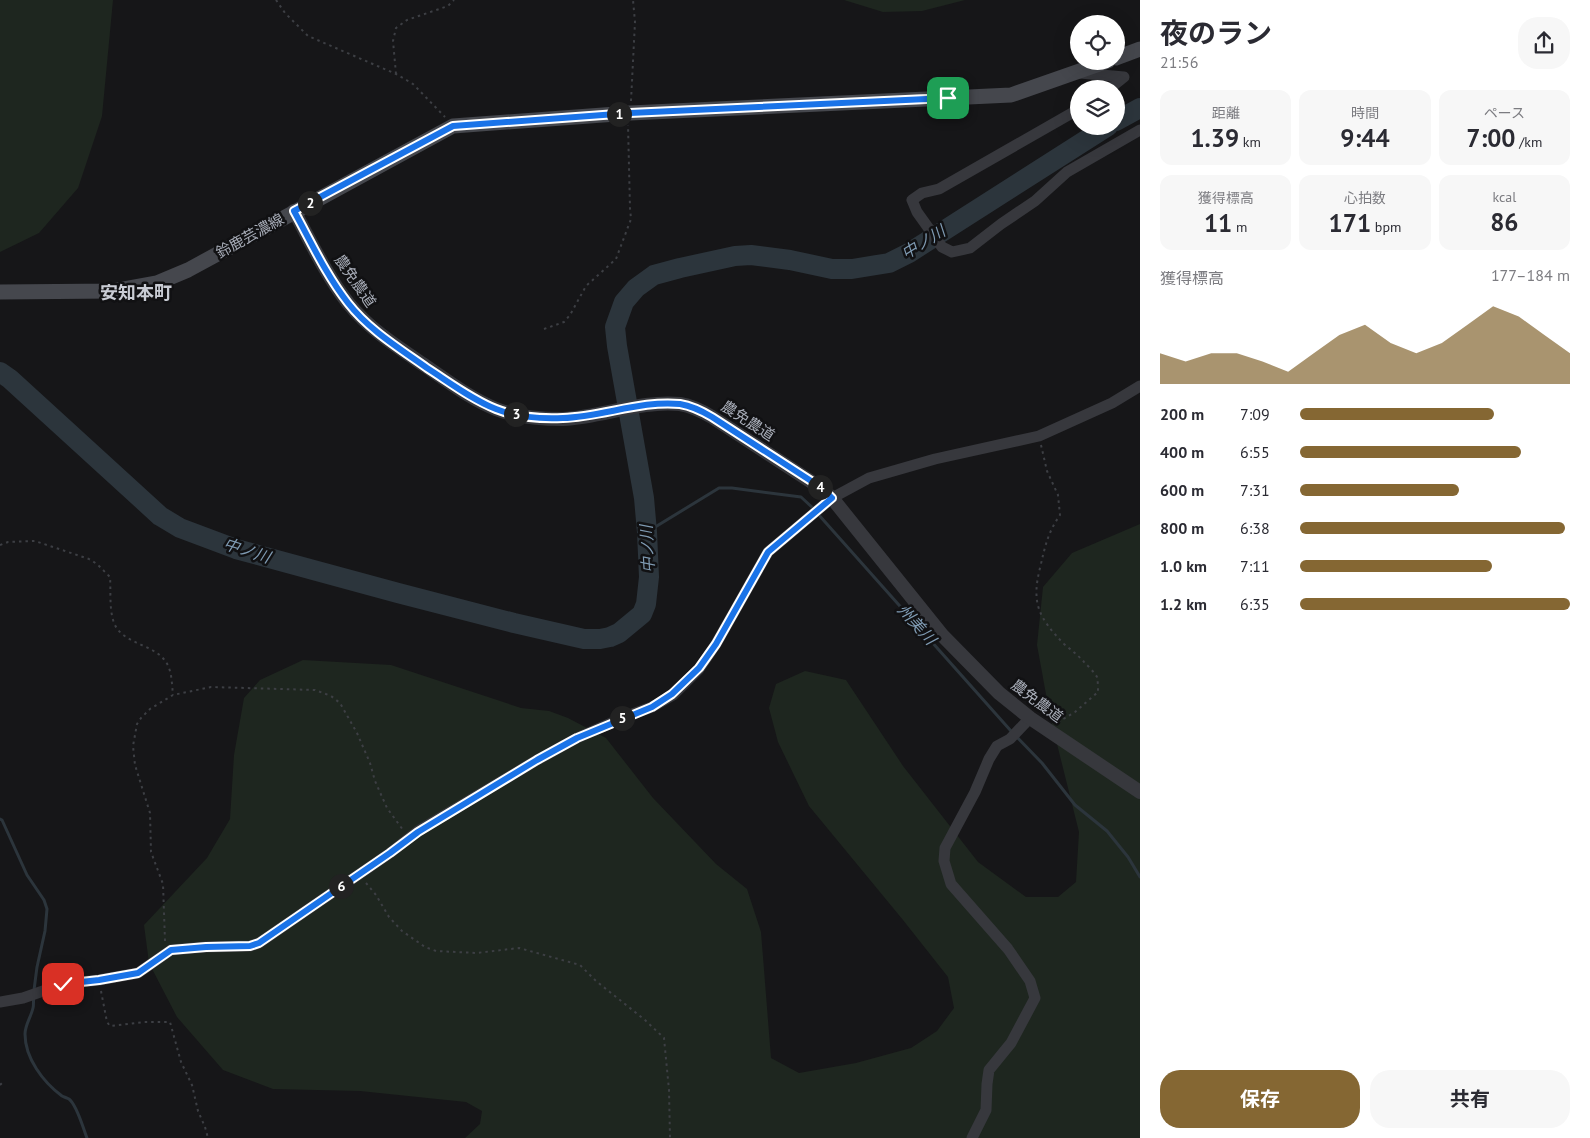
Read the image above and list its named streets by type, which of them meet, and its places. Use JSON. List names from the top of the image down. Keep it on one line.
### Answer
{"streets":{"main road":["鈴鹿芸濃線"],"street":["農免農道"]},"crossings":[["鈴鹿芸濃線","農免農道"]],"districts":["安知本町"],"water":["中ノ川","州美川"],"page":{"heading":["夜のラン","21:56"],"stats":[["距離","1.39 km"],["時間","9:44"],["ペース","7:00 /km"],["獲得標高","11 m"],["心拍数","171 bpm"],["kcal","86"]],"pins":["1","2","3","4","5","6"],"chart":["獲得標高","177–184 m"],"list":[{"name":"200 m","note":"7:09"},{"name":"400 m","note":"6:55"},{"name":"600 m","note":"7:31"},{"name":"800 m","note":"6:38"},{"name":"1.0 km","note":"7:11"},{"name":"1.2 km","note":"6:35"}],"buttons":["保存","共有"]}}
